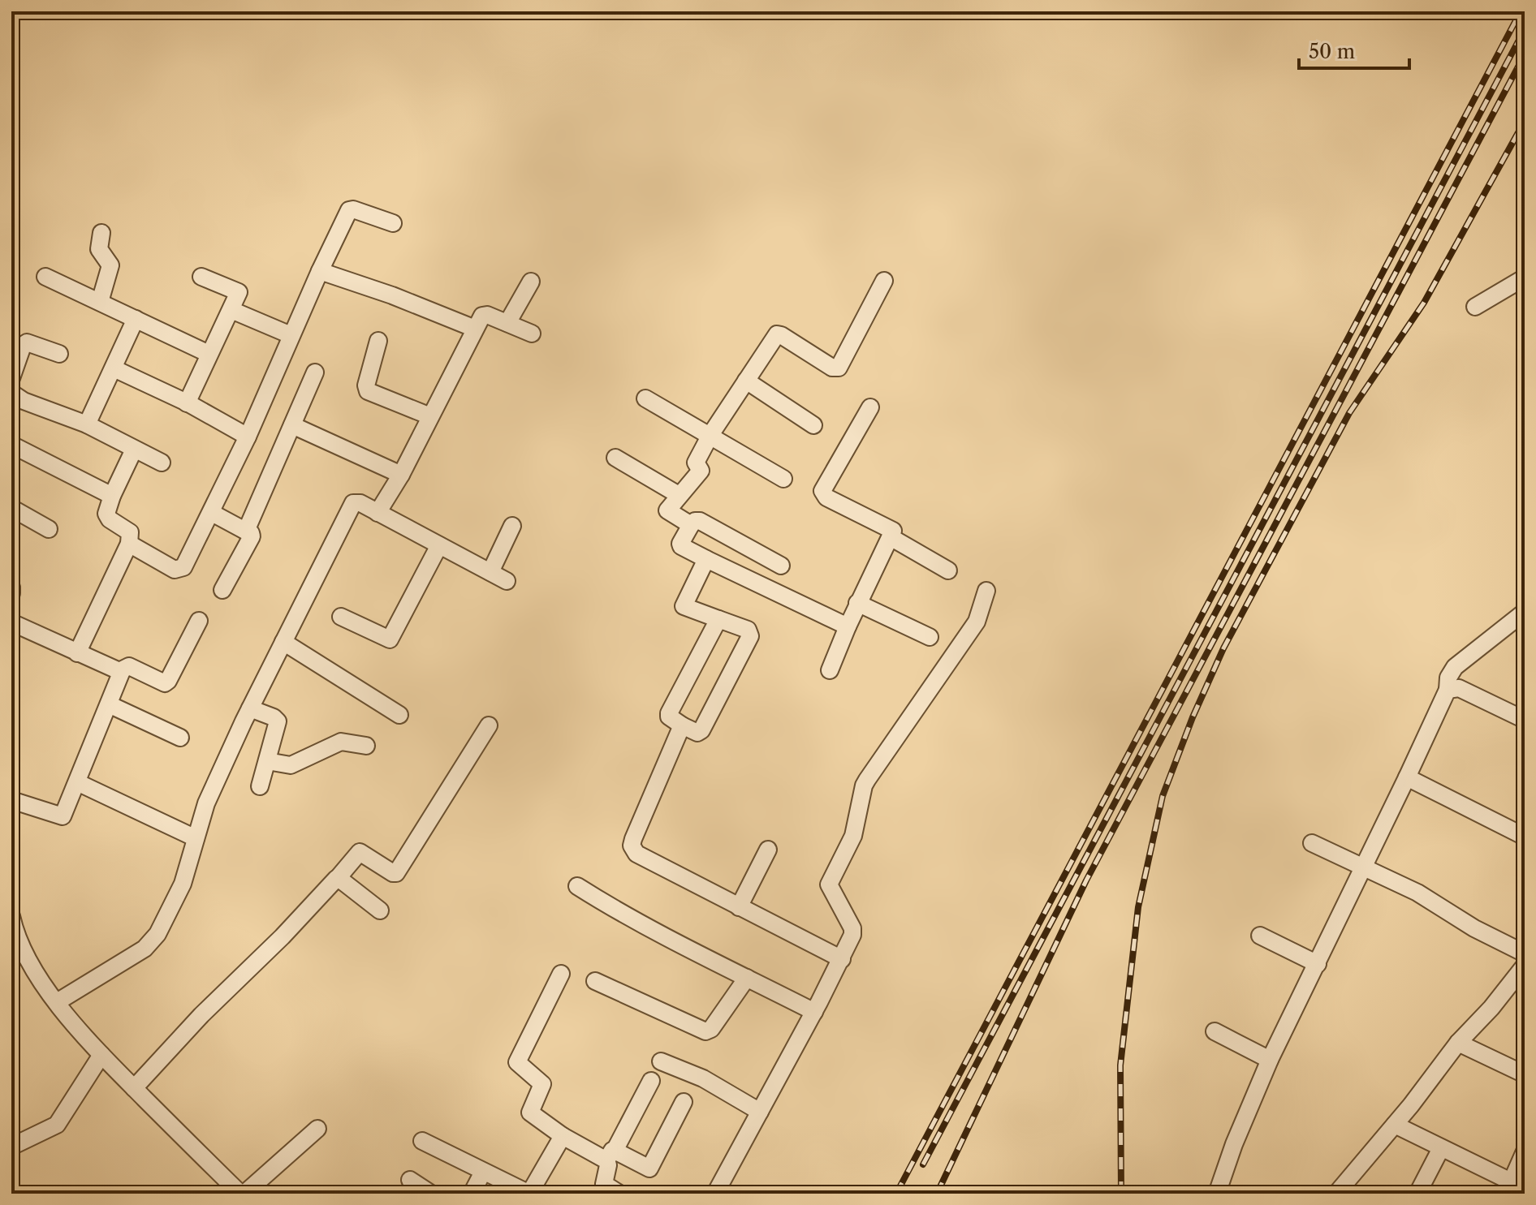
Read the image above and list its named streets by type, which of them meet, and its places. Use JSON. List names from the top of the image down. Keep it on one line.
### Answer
{"scale_bar":"50 m"}
